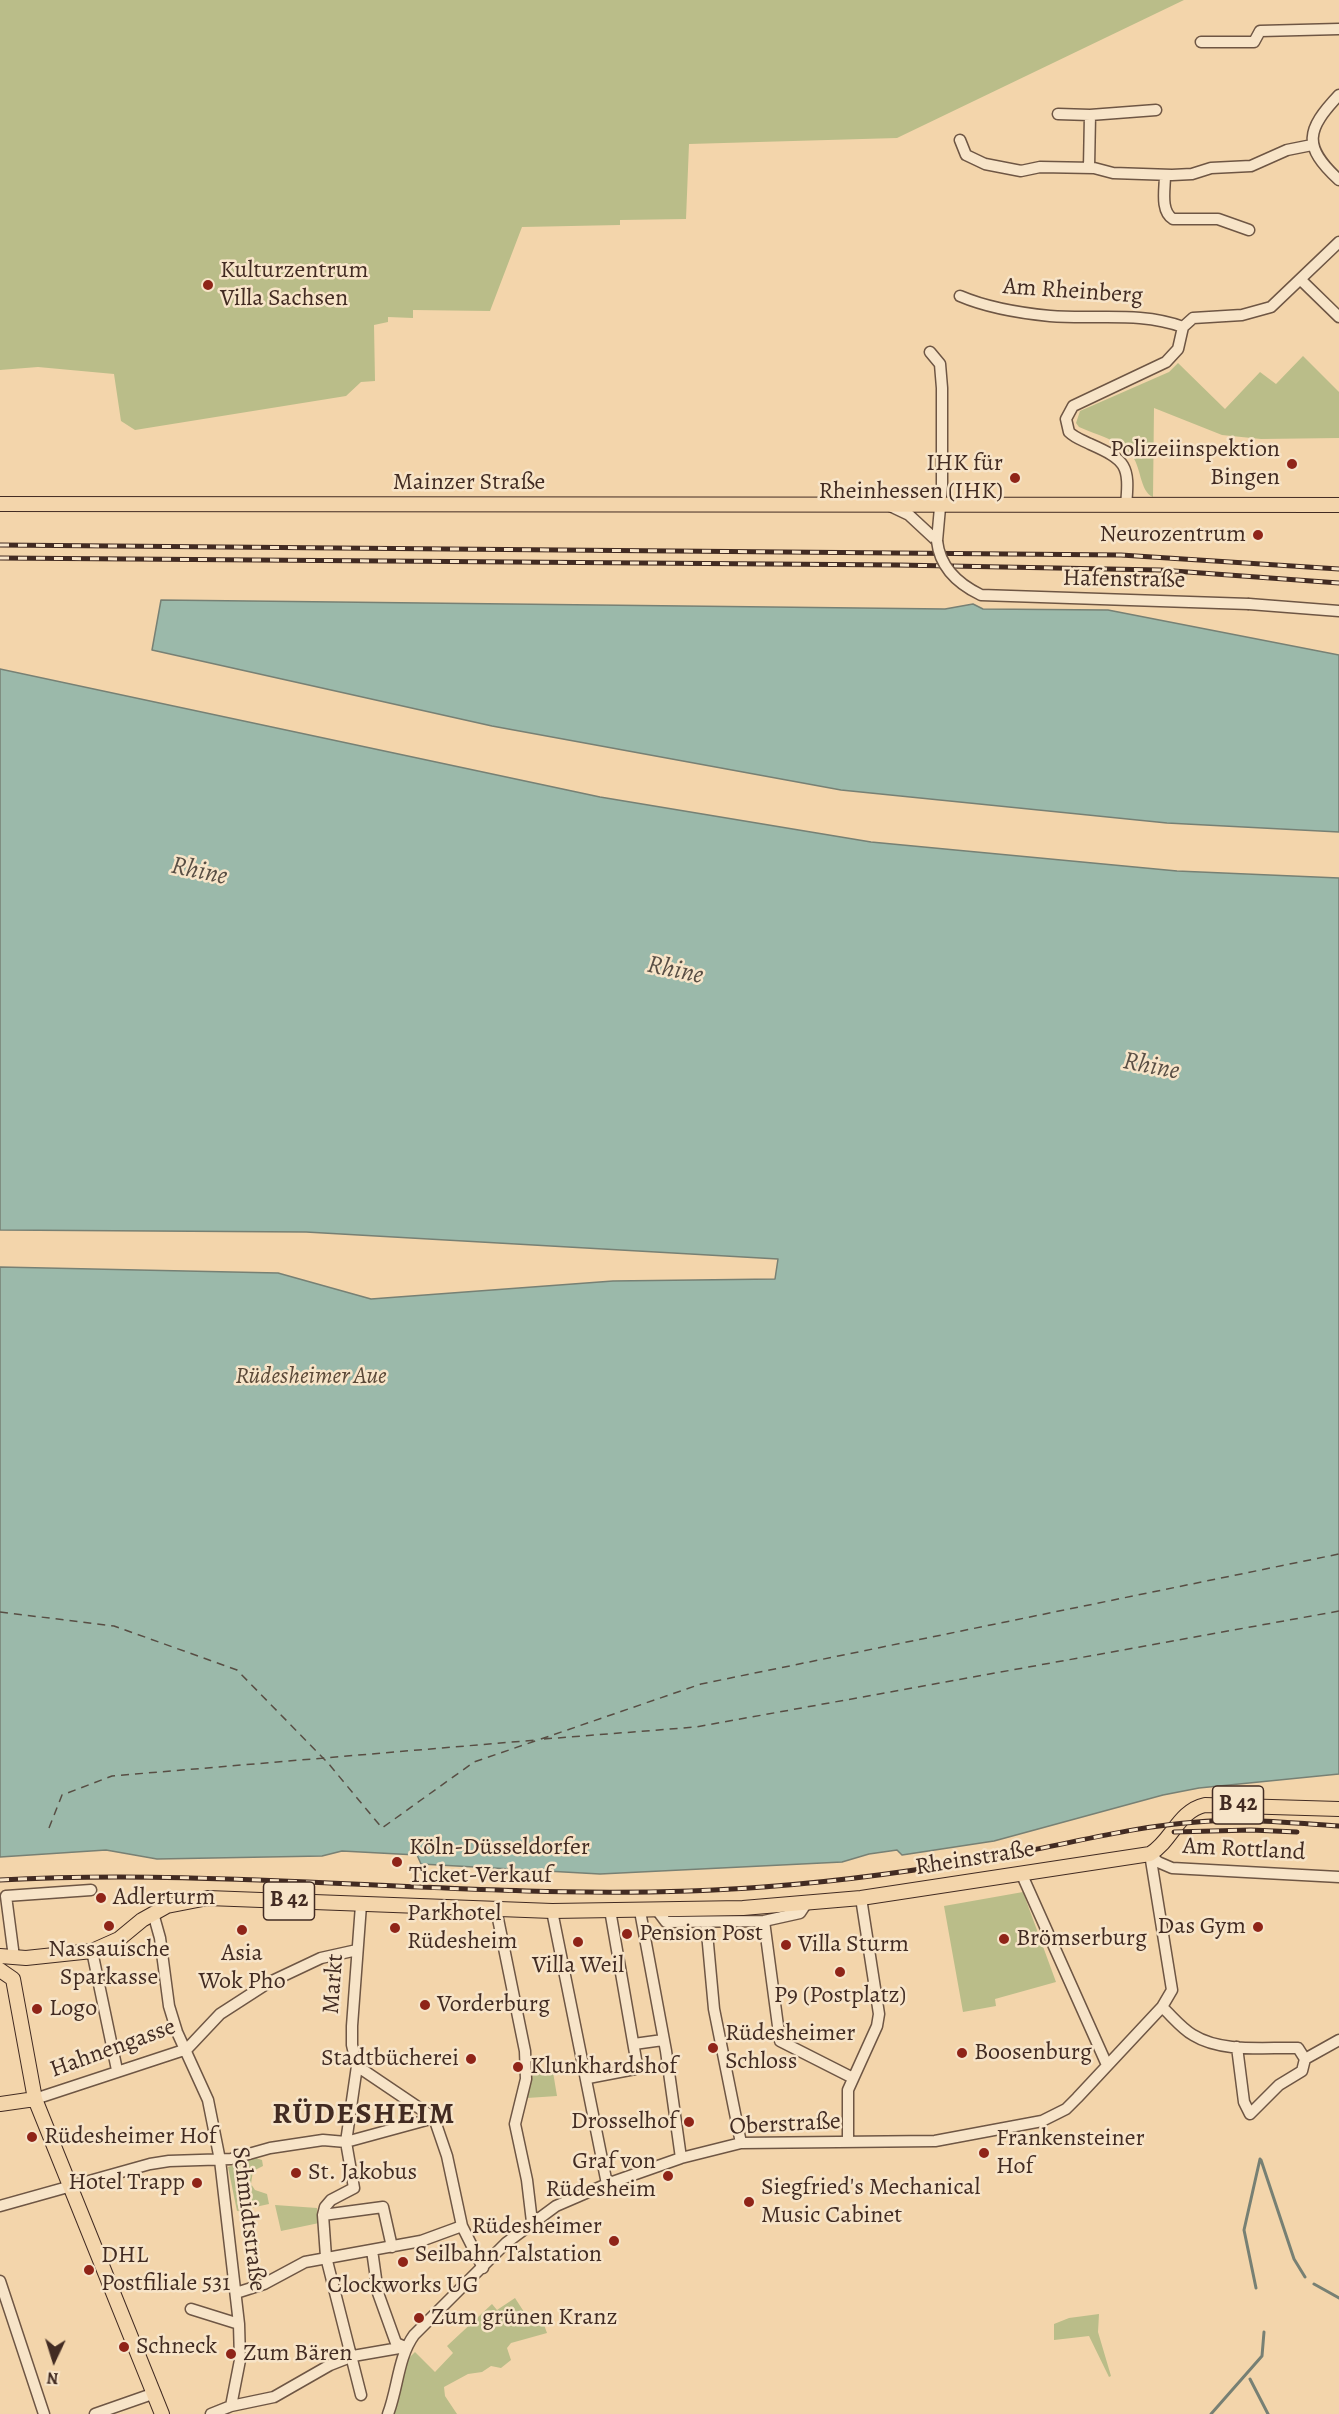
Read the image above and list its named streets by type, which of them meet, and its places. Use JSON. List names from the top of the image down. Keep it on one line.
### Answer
{"streets":{"main road":["Mainzer Straße","B 42","Rheinstraße"],"street":["Am Rheinberg","Hafenstraße","Am Rottland","Markt","Hahnengasse","Oberstraße","Schmidtstraße"]},"crossings":[["Mainzer Straße","Hafenstraße"],["B 42","Am Rottland"],["B 42","Rheinstraße"],["B 42","Oberstraße"],["Am Rottland","Rheinstraße"],["Am Rottland","Oberstraße"],["Rheinstraße","Markt"],["Rheinstraße","Oberstraße"],["Rheinstraße","Schmidtstraße"],["Markt","Hahnengasse"],["Hahnengasse","Schmidtstraße"]],"districts":["RÜDESHEIM"],"water":["Rhine"],"parks":["Rüdesheimer Aue"],"places":["Kulturzentrum Villa Sachsen","Polizeiinspektion Bingen","IHK für Rheinhessen (IHK)","Neurozentrum","Köln-Düsseldorfer Ticket-Verkauf","Adlerturm","Nassauische Sparkasse","Das Gym","Parkhotel Rüdesheim","Asia Wok Pho","Pension Post","Brömserburg","Villa Weil","Villa Sturm","P9 (Postplatz)","Vorderburg","Logo","Rüdesheimer Schloss","Boosenburg","Stadtbücherei","Klunkhardshof","Drosselhof","Rüdesheimer Hof","Frankensteiner Hof","St. Jakobus","Graf von Rüdesheim","Hotel Trapp","Siegfried's Mechanical Music Cabinet","Rüdesheimer Seilbahn Talstation","Clockworks UG","DHL Postfiliale 531","Zum grünen Kranz","Schneck","Zum Bären"],"north":"bottom"}
